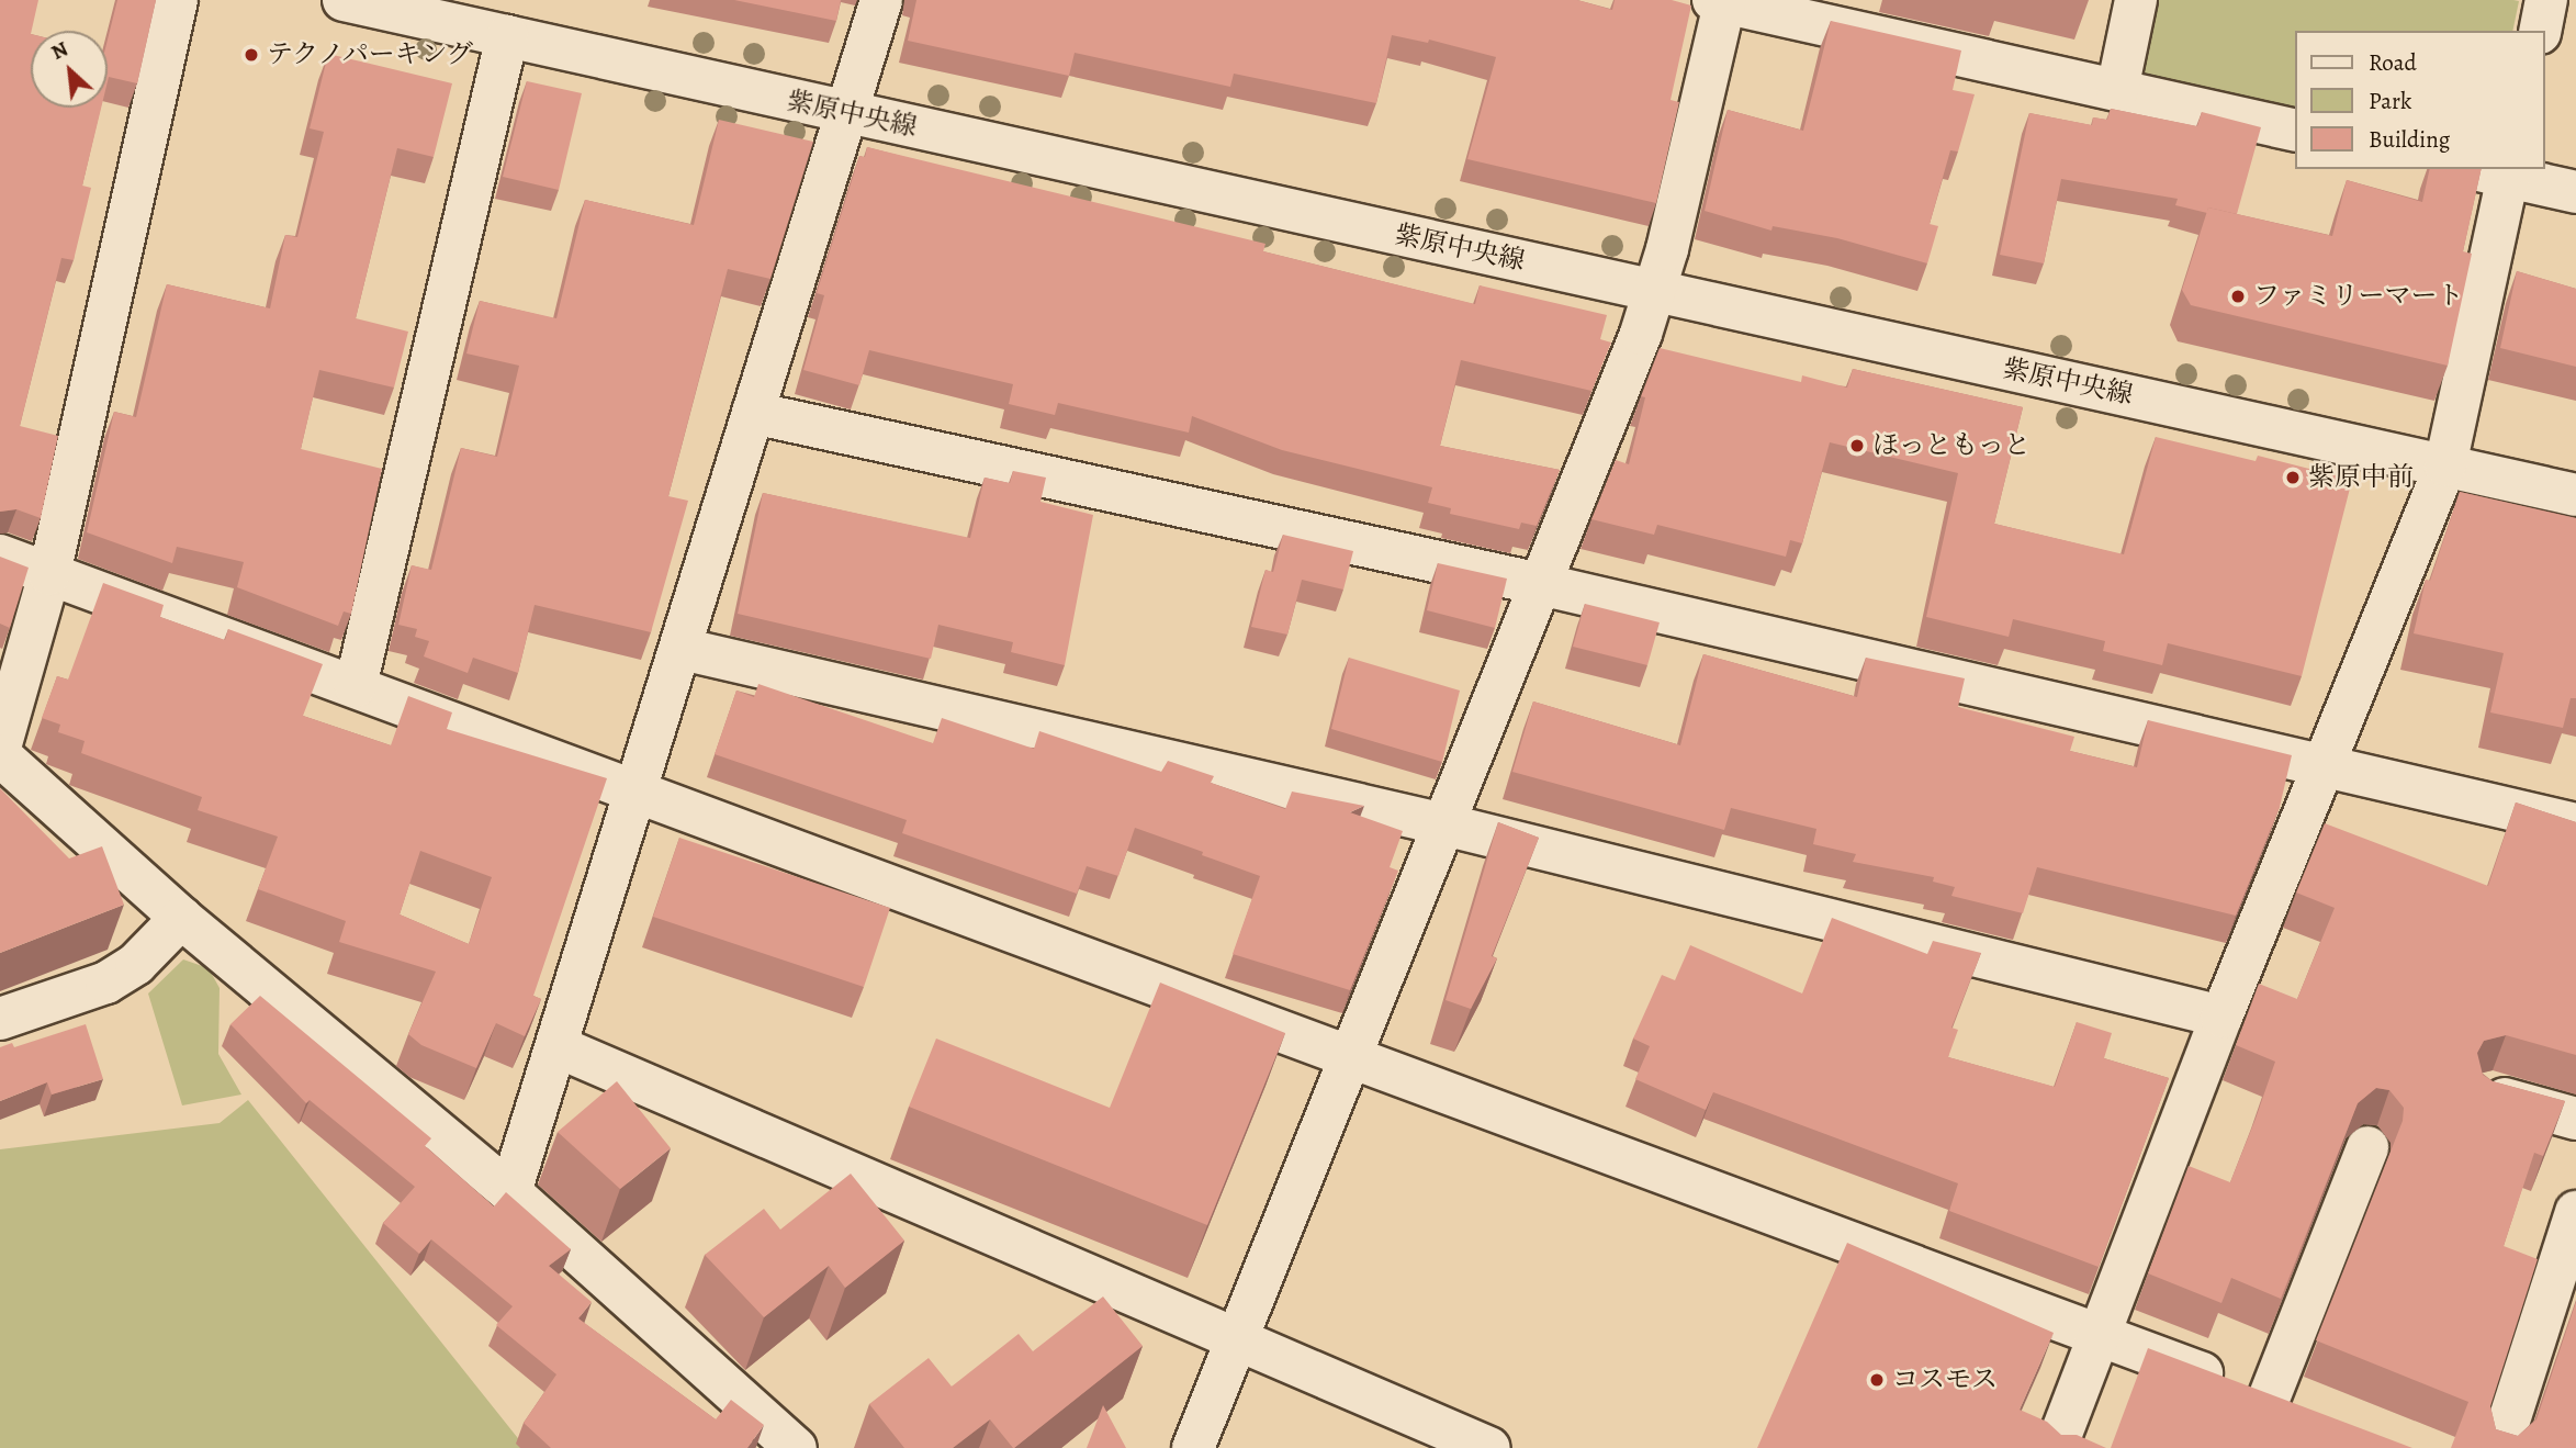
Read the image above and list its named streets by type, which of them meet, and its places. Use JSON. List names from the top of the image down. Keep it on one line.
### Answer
{"streets":{"street":["紫原中央線"]},"places":["テクノパーキング","ファミリーマート","ほっともっと","紫原中前","コスモス"],"legend":["Road","Park","Building"],"north":"top left"}
